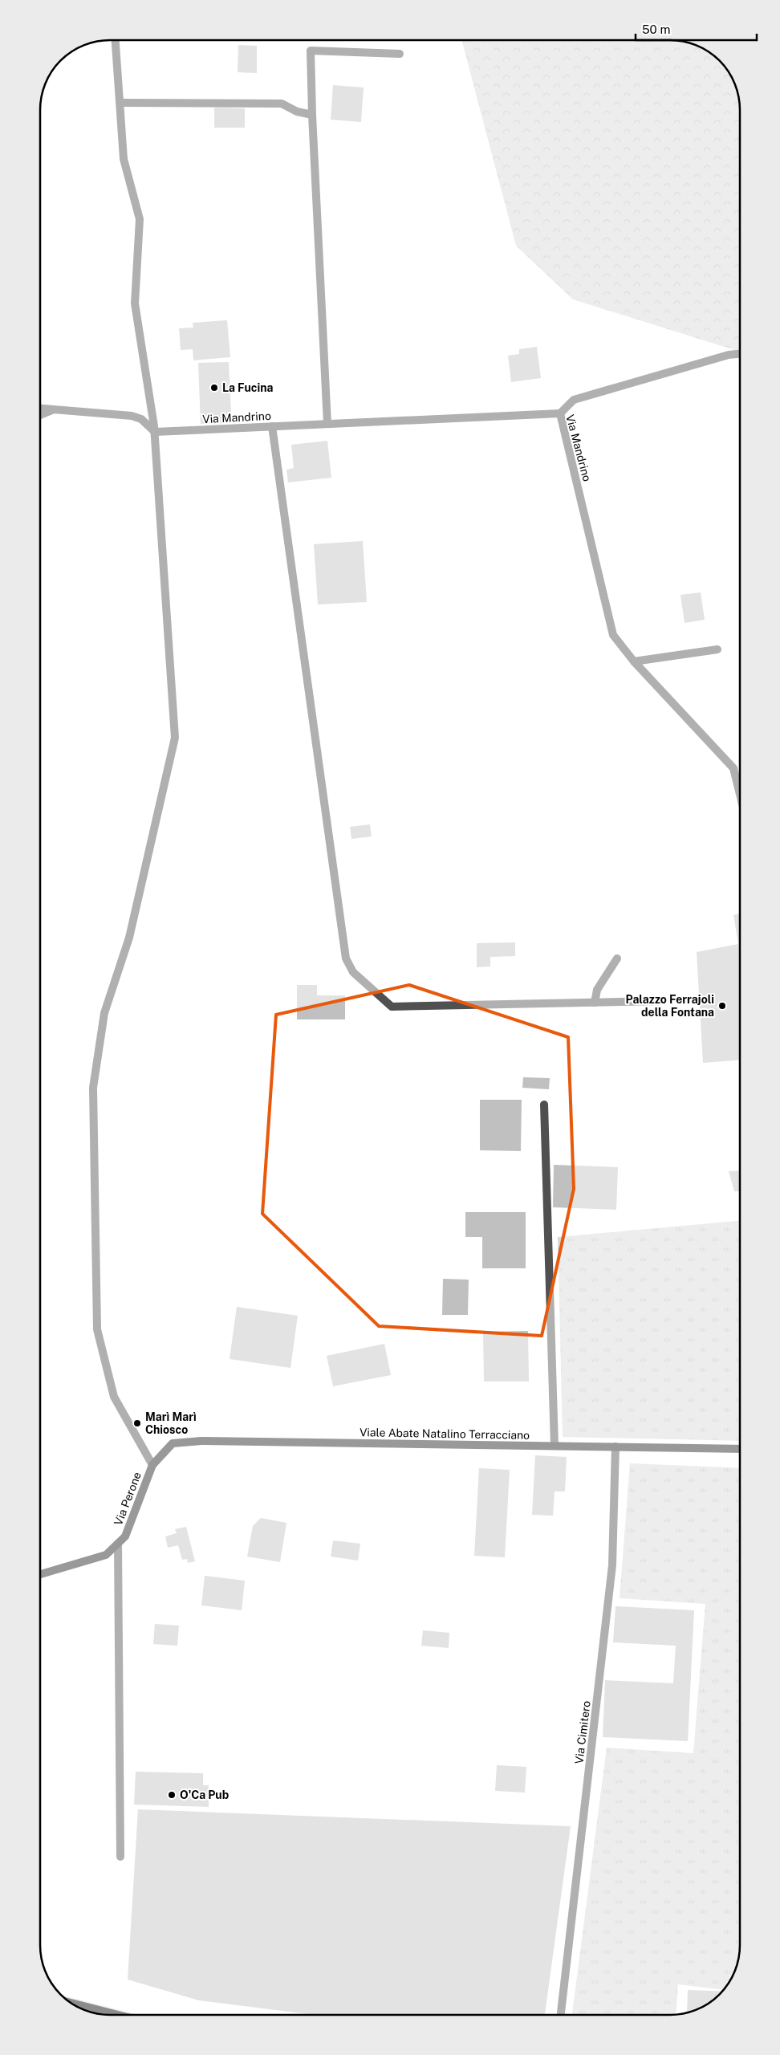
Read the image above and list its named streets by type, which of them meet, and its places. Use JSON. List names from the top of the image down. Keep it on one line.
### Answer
{"streets":{"street":["Via Mandrino","Viale Abate Natalino Terracciano","Via Perone","Via Cimitero"]},"crossings":[["Viale Abate Natalino Terracciano","Via Perone"],["Viale Abate Natalino Terracciano","Via Cimitero"]],"places":["La Fucina","Palazzo Ferrajoli della Fontana","Marì Marì Chiosco","O'Ca Pub"],"scale_bar":"50 m"}
